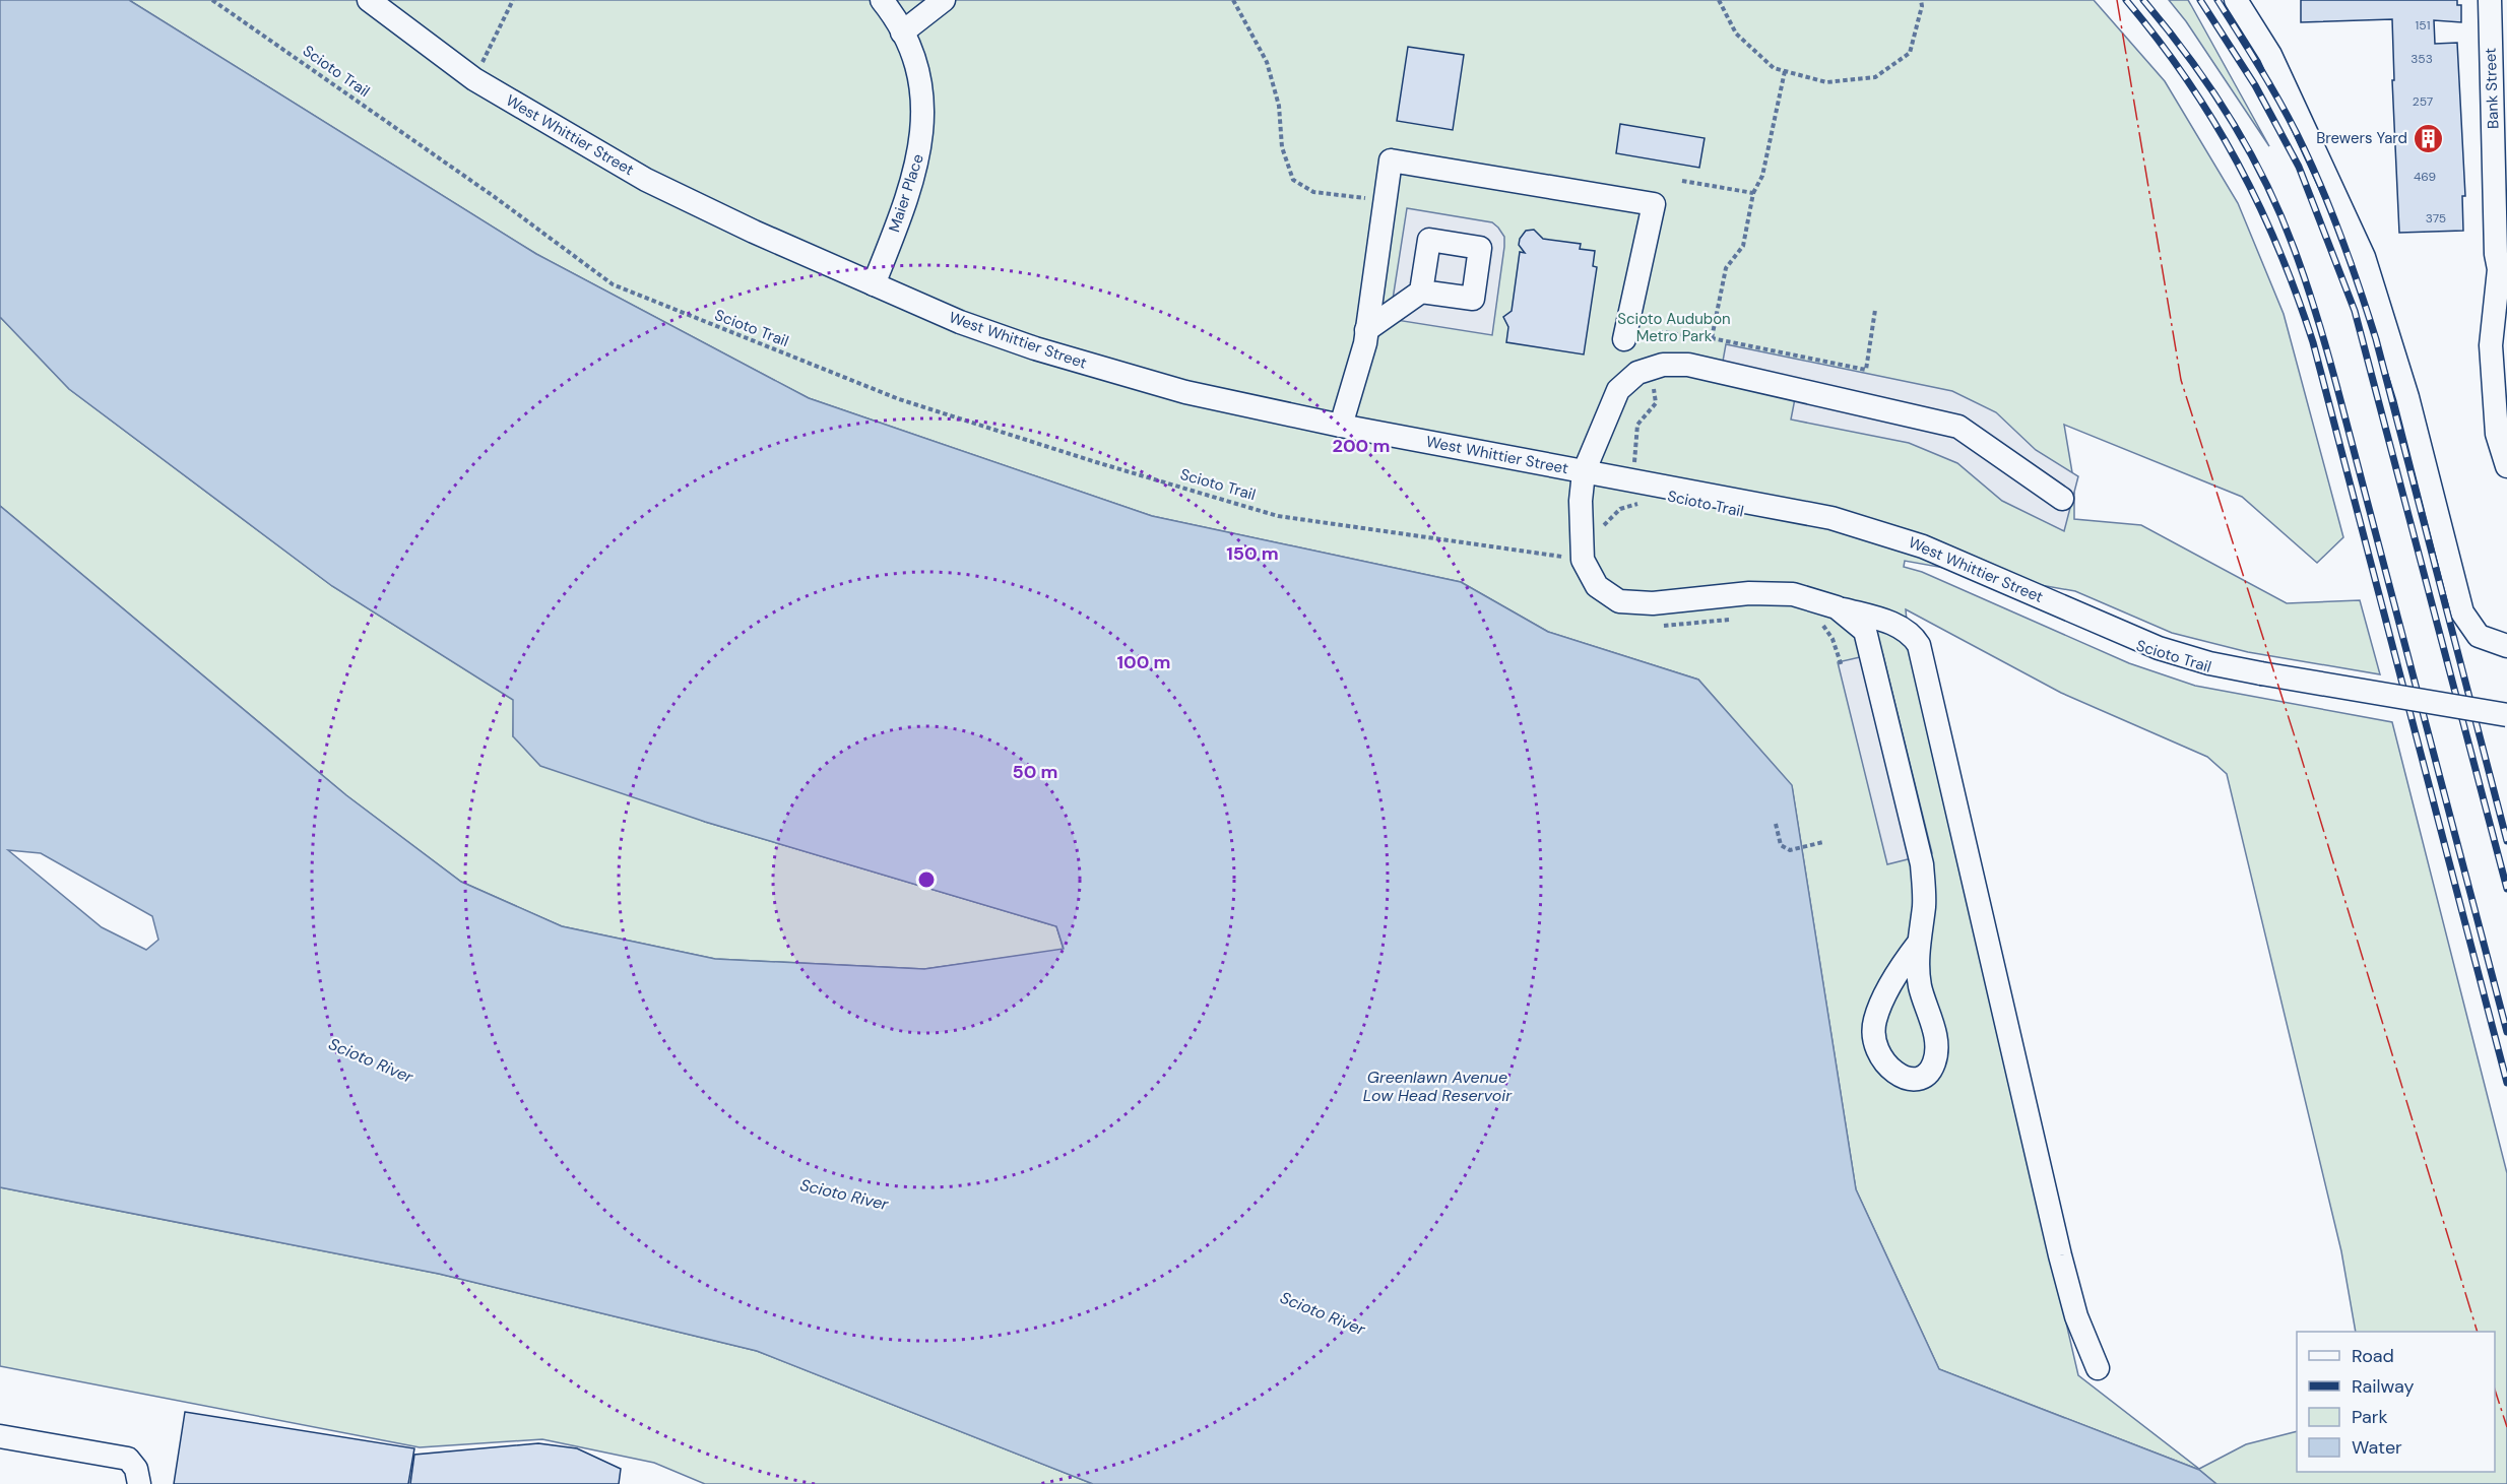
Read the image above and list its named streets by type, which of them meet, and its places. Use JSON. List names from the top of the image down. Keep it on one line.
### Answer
{"streets":{"street":["Bank Street","West Whittier Street","Maier Place"],"path":["Scioto Trail"]},"crossings":[["West Whittier Street","Maier Place"]],"water":["Scioto River","Greenlawn Avenue Low Head Reservoir"],"parks":["Scioto Audubon Metro Park"],"places":{"building":["Brewers Yard"]},"house_numbers":["151","353","257","469","375"],"legend":["Road","Railway","Park","Water"],"rings":["200 m","150 m","100 m","50 m"]}
